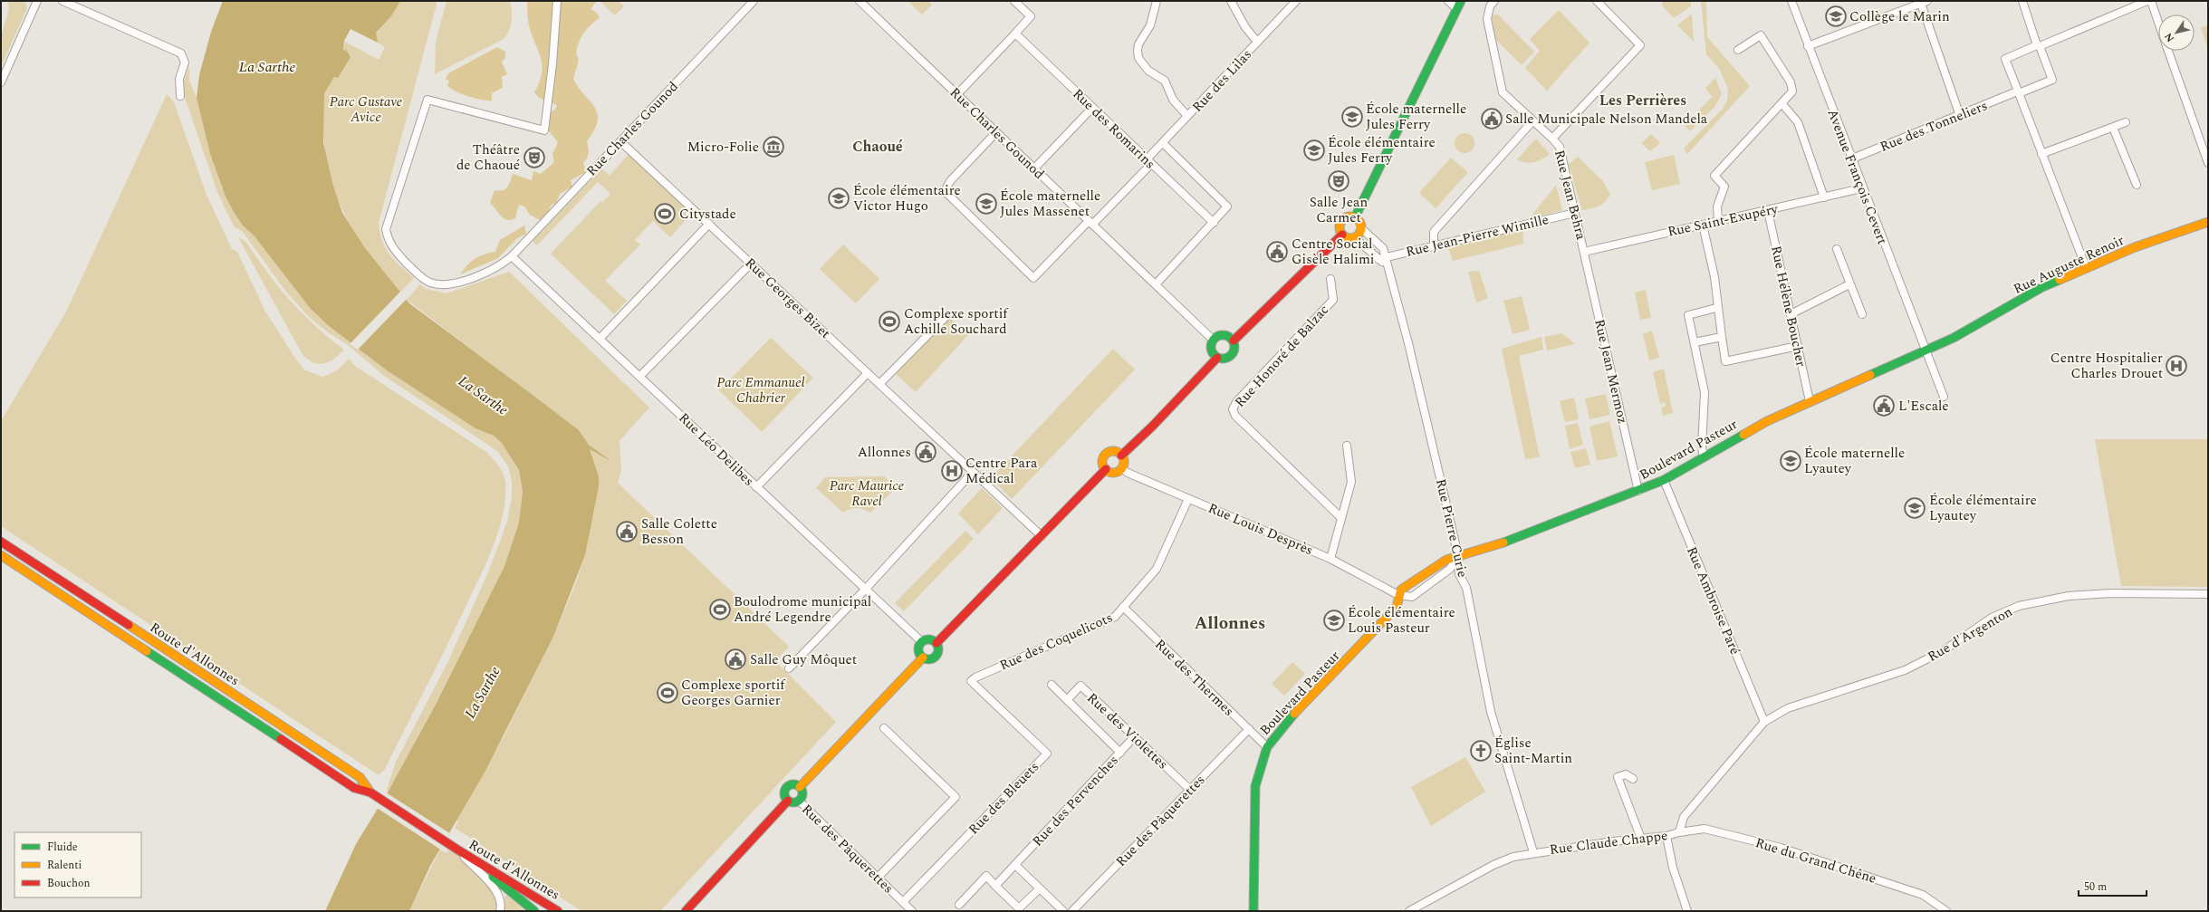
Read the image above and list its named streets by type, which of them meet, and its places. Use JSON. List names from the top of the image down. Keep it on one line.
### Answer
{"streets":{"street":["Rue des Lilas","Rue des Tonneliers","Rue Charles Gounod","Rue des Romarins","Avenue François Cevert","Rue Jean Behra","Rue Saint-Exupéry","Rue Jean-Pierre Wimille","Rue Auguste Renoir","Rue Georges Bizet","Rue Hélène Boucher","Rue Honoré de Balzac","Rue Jean Mermoz","Rue Léo Delibes","Boulevard Pasteur","Rue Pierre Curie","Rue Louis Desprès","Rue Ambroise Paré","Rue d'Argenton","Rue des Coquelicots","Route d'Allonnes","Rue des Thermes","Rue des Violettes","Rue des Bleuets","Rue des Pervenches","Rue des Pâquerettes","Rue Claude Chappe","Rue du Grand Chêne"]},"crossings":[["Rue des Lilas","Rue Charles Gounod"],["Rue des Lilas","Rue des Romarins"],["Rue des Tonneliers","Avenue François Cevert"],["Rue Charles Gounod","Rue Georges Bizet"],["Rue Charles Gounod","Rue Léo Delibes"],["Avenue François Cevert","Rue Saint-Exupéry"],["Avenue François Cevert","Rue Auguste Renoir"],["Avenue François Cevert","Boulevard Pasteur"],["Rue Jean Behra","Rue Saint-Exupéry"],["Rue Jean Behra","Rue Jean-Pierre Wimille"],["Rue Jean Behra","Rue Jean Mermoz"],["Rue Saint-Exupéry","Rue Hélène Boucher"],["Rue Saint-Exupéry","Rue Jean Mermoz"],["Rue Jean-Pierre Wimille","Rue Pierre Curie"],["Rue Auguste Renoir","Boulevard Pasteur"],["Rue Hélène Boucher","Boulevard Pasteur"],["Rue Jean Mermoz","Boulevard Pasteur"],["Boulevard Pasteur","Rue Pierre Curie"],["Boulevard Pasteur","Rue Louis Desprès"],["Boulevard Pasteur","Rue Ambroise Paré"],["Boulevard Pasteur","Rue des Thermes"],["Rue Pierre Curie","Rue Claude Chappe"],["Rue Louis Desprès","Rue des Coquelicots"],["Rue Ambroise Paré","Rue d'Argenton"],["Rue Ambroise Paré","Rue Claude Chappe"],["Rue d'Argenton","Rue Claude Chappe"],["Rue des Coquelicots","Rue des Thermes"],["Rue des Coquelicots","Rue des Bleuets"],["Rue des Thermes","Rue des Pâquerettes"],["Rue des Violettes","Rue des Pervenches"],["Rue des Violettes","Rue des Pâquerettes"],["Rue des Bleuets","Rue des Pâquerettes"],["Rue Claude Chappe","Rue du Grand Chêne"]],"districts":["Les Perrières","Chaoué","Allonnes"],"water":["La Sarthe"],"parks":["Parc Gustave Avice","Parc Emmanuel Chabrier","Parc Maurice Ravel"],"places":{"school or university":["Collège le Marin","École maternelle Jules Ferry","École élémentaire Jules Ferry","École élémentaire Victor Hugo","École maternelle Jules Massenet","École maternelle Lyautey","École élémentaire Lyautey","École élémentaire Louis Pasteur"],"public building":["Salle Municipale Nelson Mandela","Centre Social Gisèle Halimi","L'Escale","Allonnes","Salle Colette Besson","Salle Guy Môquet"],"museum":["Micro-Folie"],"theatre":["Théâtre de Chaoué","Salle Jean Carmet"],"sports":["Citystade","Complexe sportif Achille Souchard","Boulodrome municipal André Legendre","Complexe sportif Georges Garnier"],"hospital":["Centre Hospitalier Charles Drouet","Centre Para Médical"],"church":["Église Saint-Martin"]},"legend":["Fluide","Ralenti","Bouchon"],"scale_bar":"50 m","north":"bottom left"}
